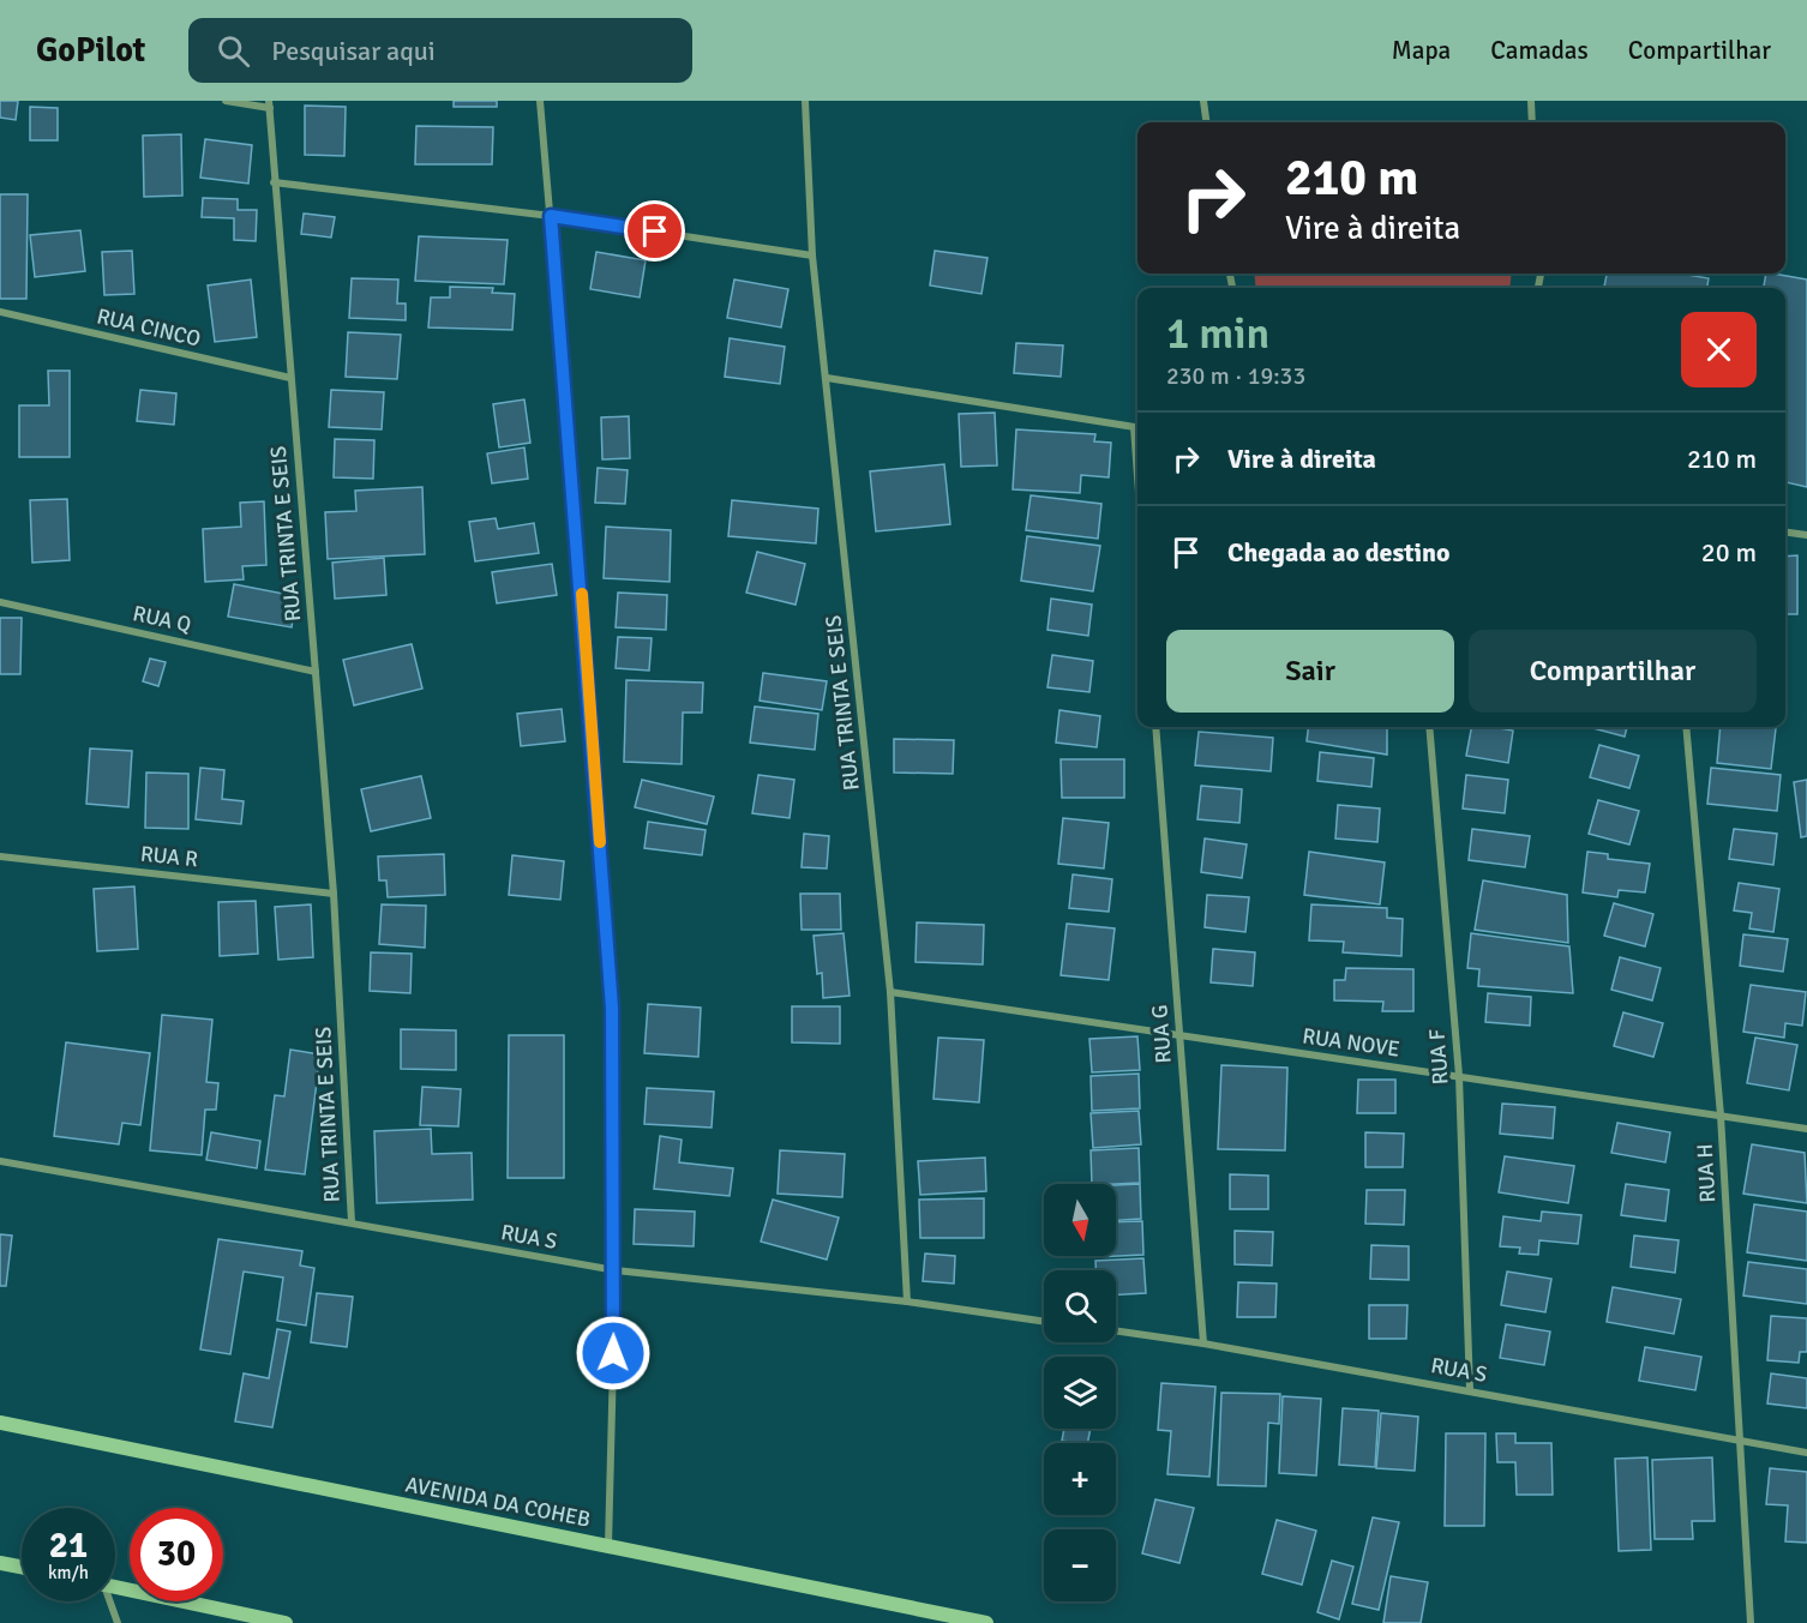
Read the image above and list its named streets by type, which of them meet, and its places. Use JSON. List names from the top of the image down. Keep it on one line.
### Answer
{"streets":{"main road":["AVENIDA DA COHEB"],"street":["RUA CINCO","RUA TRINTA E SEIS","RUA Q","RUA R","RUA G","RUA NOVE","RUA F","RUA H","RUA S"]},"crossings":[["RUA CINCO","RUA TRINTA E SEIS"],["RUA TRINTA E SEIS","RUA Q"],["RUA TRINTA E SEIS","RUA R"],["RUA TRINTA E SEIS","RUA NOVE"],["RUA TRINTA E SEIS","RUA S"],["RUA G","RUA NOVE"],["RUA G","RUA S"],["RUA NOVE","RUA F"],["RUA NOVE","RUA H"],["RUA F","RUA S"],["RUA H","RUA S"]],"north":"bottom","page":{"header":"GoPilot","search":"Pesquisar aqui","nav":["Mapa","Camadas","Compartilhar"],"turn":["210 m","Vire à direita"],"heading":["1 min","230 m · 19:33"],"list":[{"name":"Vire à direita","value":"210 m"},{"name":"Chegada ao destino","value":"20 m"}],"buttons":["Sair","Compartilhar"],"map_buttons":["+","−"],"speed":"21 km/h","limit":"30"}}
